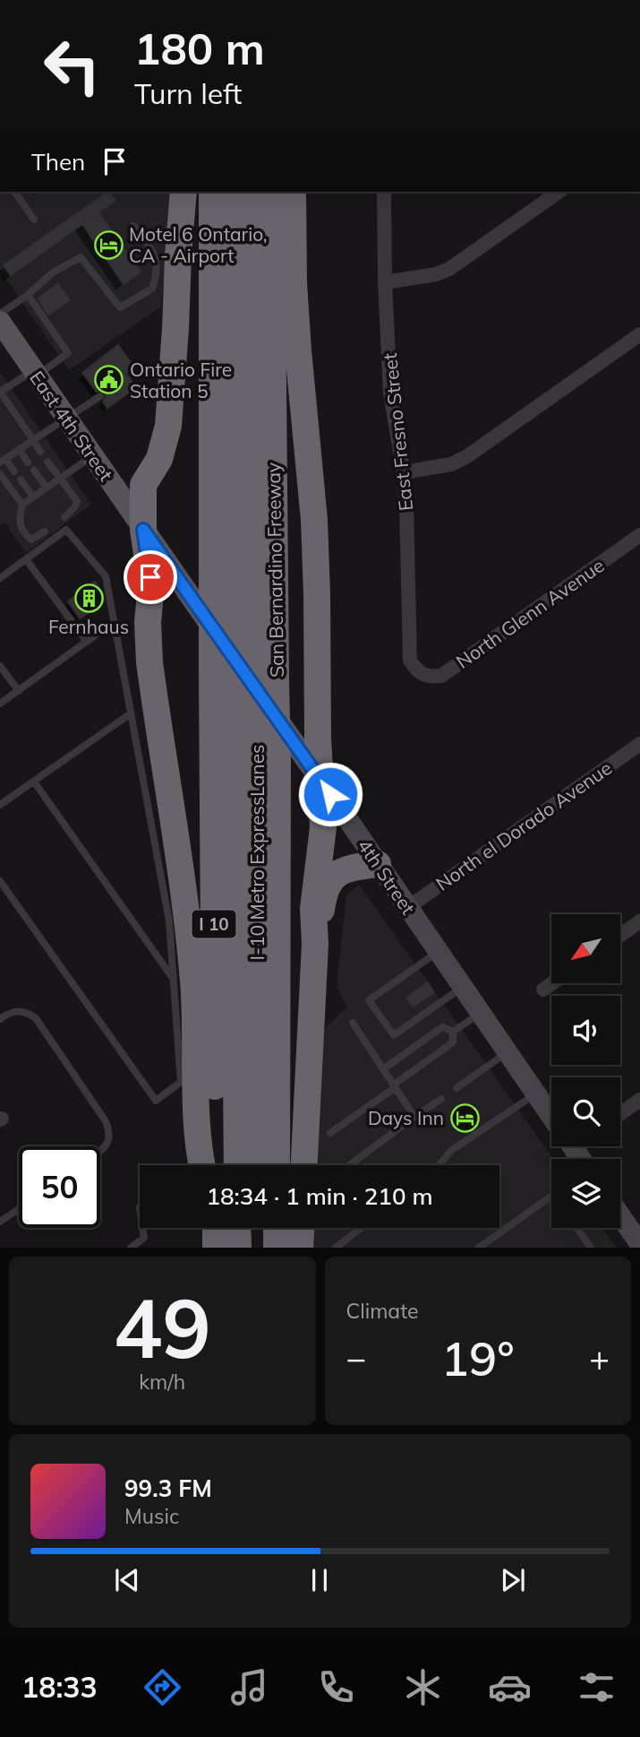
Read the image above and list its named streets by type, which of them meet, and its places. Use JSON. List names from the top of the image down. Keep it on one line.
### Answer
{"streets":{"highway":["San Bernardino Freeway","I-10 Metro ExpressLanes","I 10"],"main road":["East 4th Street","4th Street"],"street":["East Fresno Street","North Glenn Avenue","North el Dorado Avenue"]},"crossings":[["East 4th Street","4th Street"],["East Fresno Street","North Glenn Avenue"],["North el Dorado Avenue","4th Street"]],"places":{"hotel":["Motel 6 Ontario, CA - Airport","Days Inn"],"public building":["Ontario Fire Station 5"],"building":["Fernhaus"]},"north":"bottom left","page":{"turn":["180 m","Turn left"],"then":"Then","limit":"50","trip":"18:34 · 1 min · 210 m","tile":[["49","km/h"],"Climate"],"heat":["−","19°","+"],"song":["99.3 FM","Music"],"tabs":"18:33"}}
